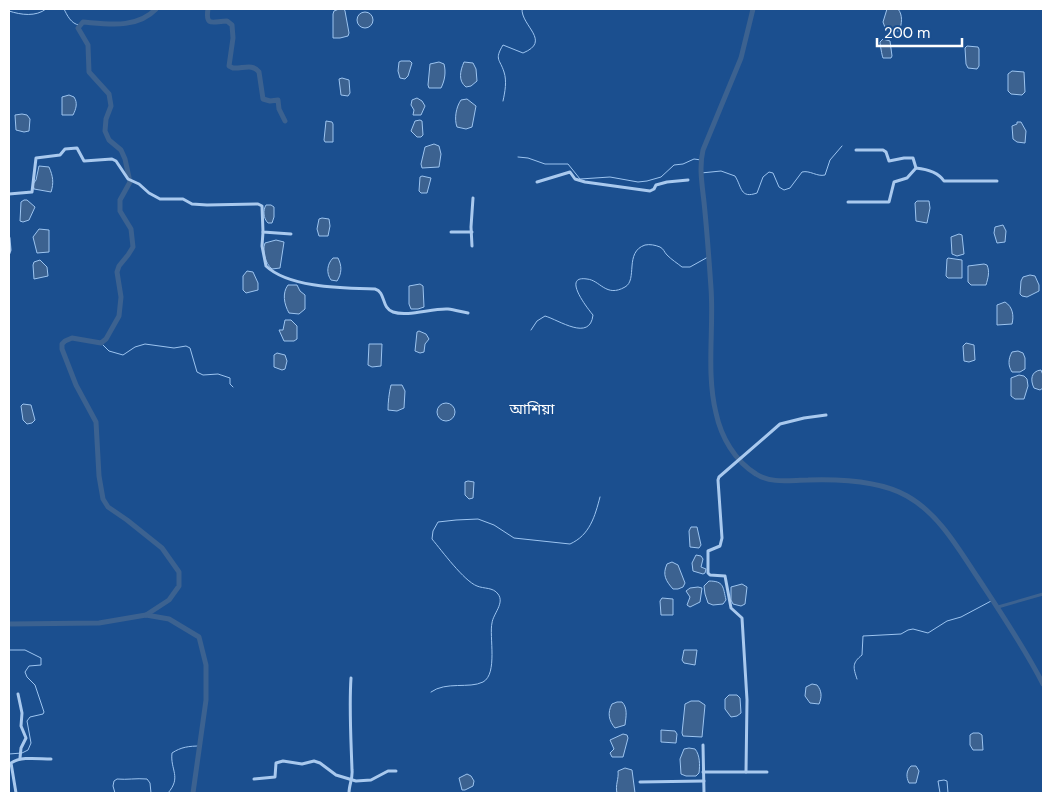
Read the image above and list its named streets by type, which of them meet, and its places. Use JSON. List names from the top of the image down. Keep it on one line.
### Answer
{"districts":["আশিয়া"],"scale_bar":"200 m"}
